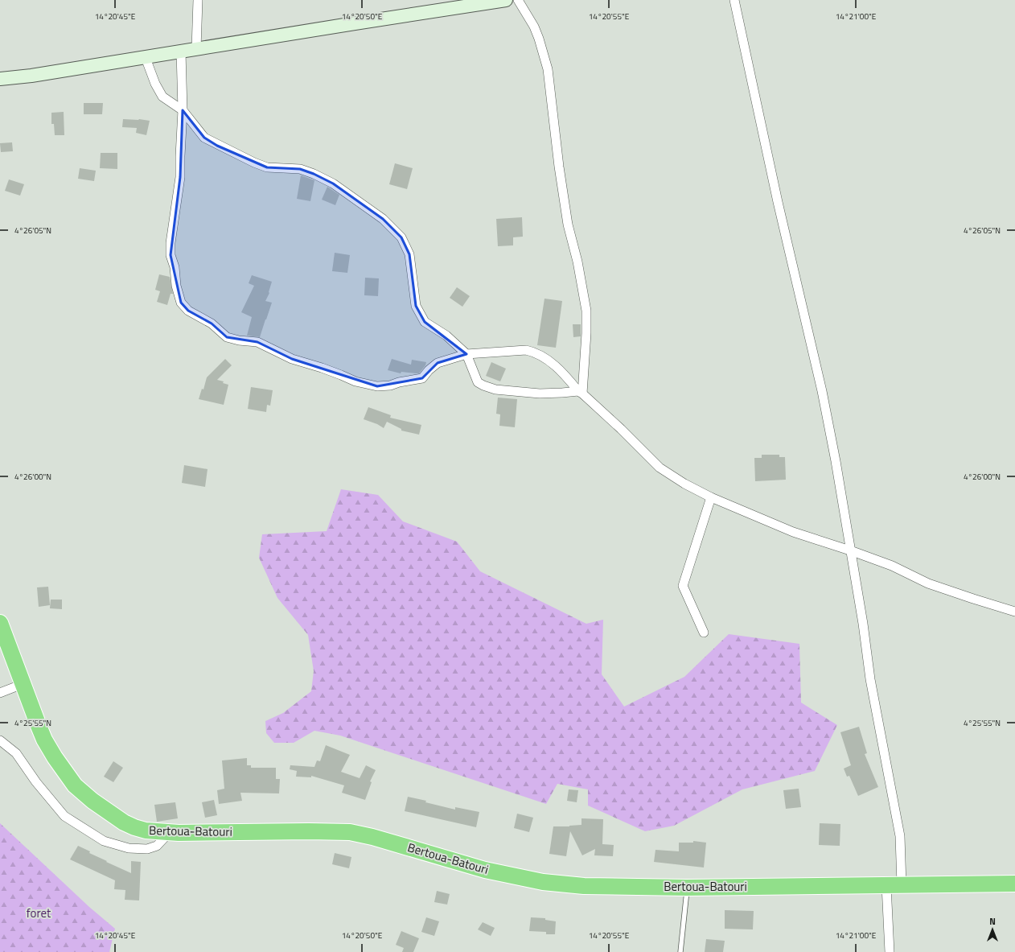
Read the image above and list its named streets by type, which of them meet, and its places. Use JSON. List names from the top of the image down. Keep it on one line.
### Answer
{"streets":{"highway":["Bertoua-Batouri"]},"parks":["foret"],"north":"top","coordinates":["14°20'45\"E","14°20'50\"E","14°20'55\"E","14°21'00\"E","4°26'05\"N","4°26'00\"N","4°25'55\"N"]}
